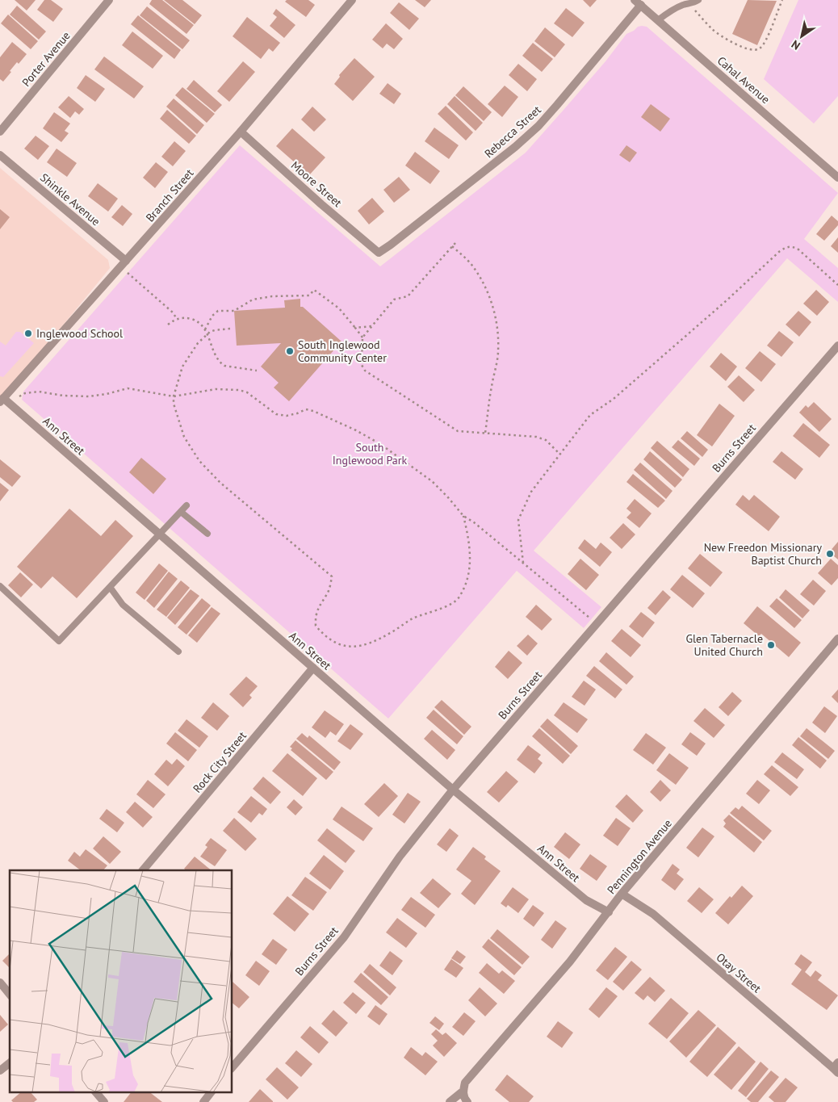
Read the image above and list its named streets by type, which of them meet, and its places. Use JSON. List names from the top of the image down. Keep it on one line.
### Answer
{"streets":{"street":["Porter Avenue","Cahal Avenue","Rebecca Street","Moore Street","Branch Street","Shinkle Avenue","Ann Street","Burns Street","Rock City Street","Pennington Avenue","Otay Street"]},"crossings":[["Cahal Avenue","Rebecca Street"],["Rebecca Street","Moore Street"],["Moore Street","Branch Street"],["Branch Street","Shinkle Avenue"],["Branch Street","Ann Street"],["Ann Street","Burns Street"],["Ann Street","Rock City Street"],["Ann Street","Pennington Avenue"],["Pennington Avenue","Otay Street"]],"parks":["South Inglewood Park"],"places":["Inglewood School","South Inglewood Community Center","New Freedon Missionary Baptist Church","Glen Tabernacle United Church"],"north":"bottom left"}
